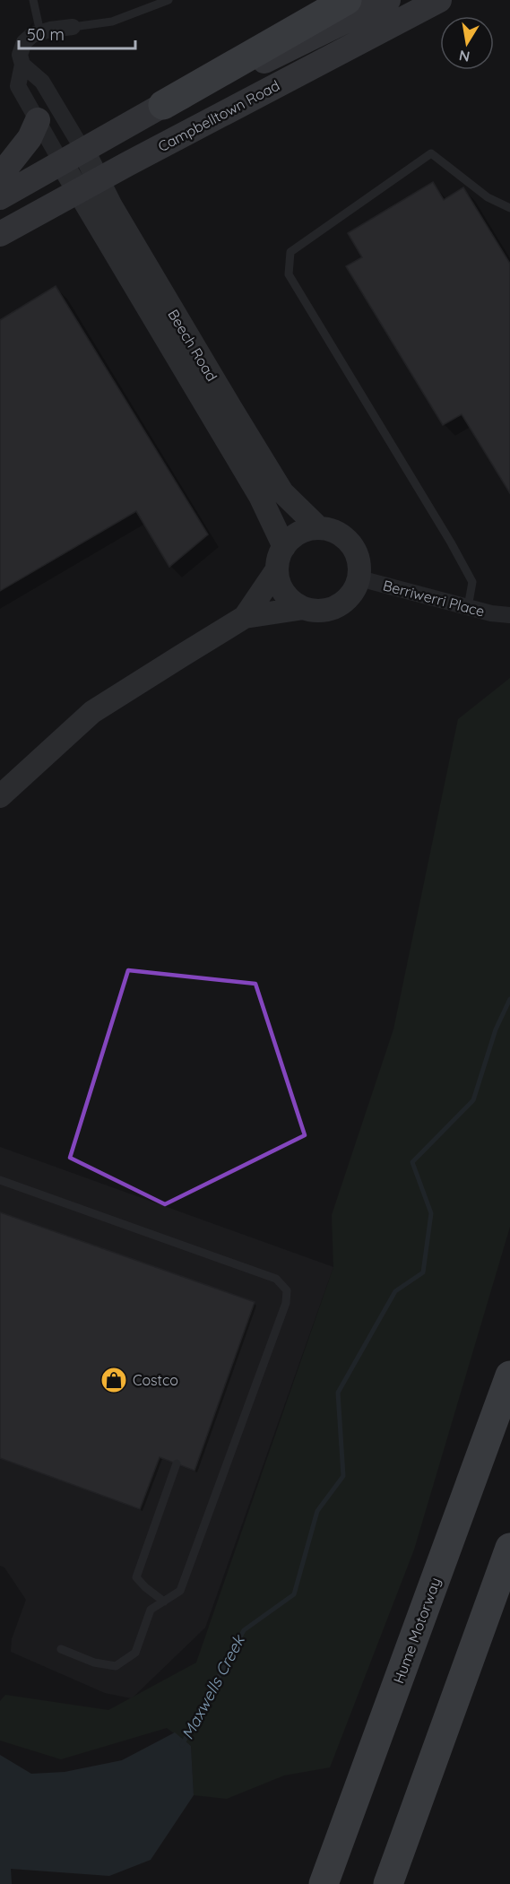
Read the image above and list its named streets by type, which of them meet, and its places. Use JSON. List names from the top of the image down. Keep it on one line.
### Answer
{"streets":{"highway":["Hume Motorway"],"main road":["Campbelltown Road","Beech Road"],"street":["Berriwerri Place"]},"crossings":[["Campbelltown Road","Beech Road"],["Beech Road","Berriwerri Place"]],"water":["Maxwells Creek"],"places":{"shop":["Costco"]},"scale_bar":"50 m","north":"bottom"}
